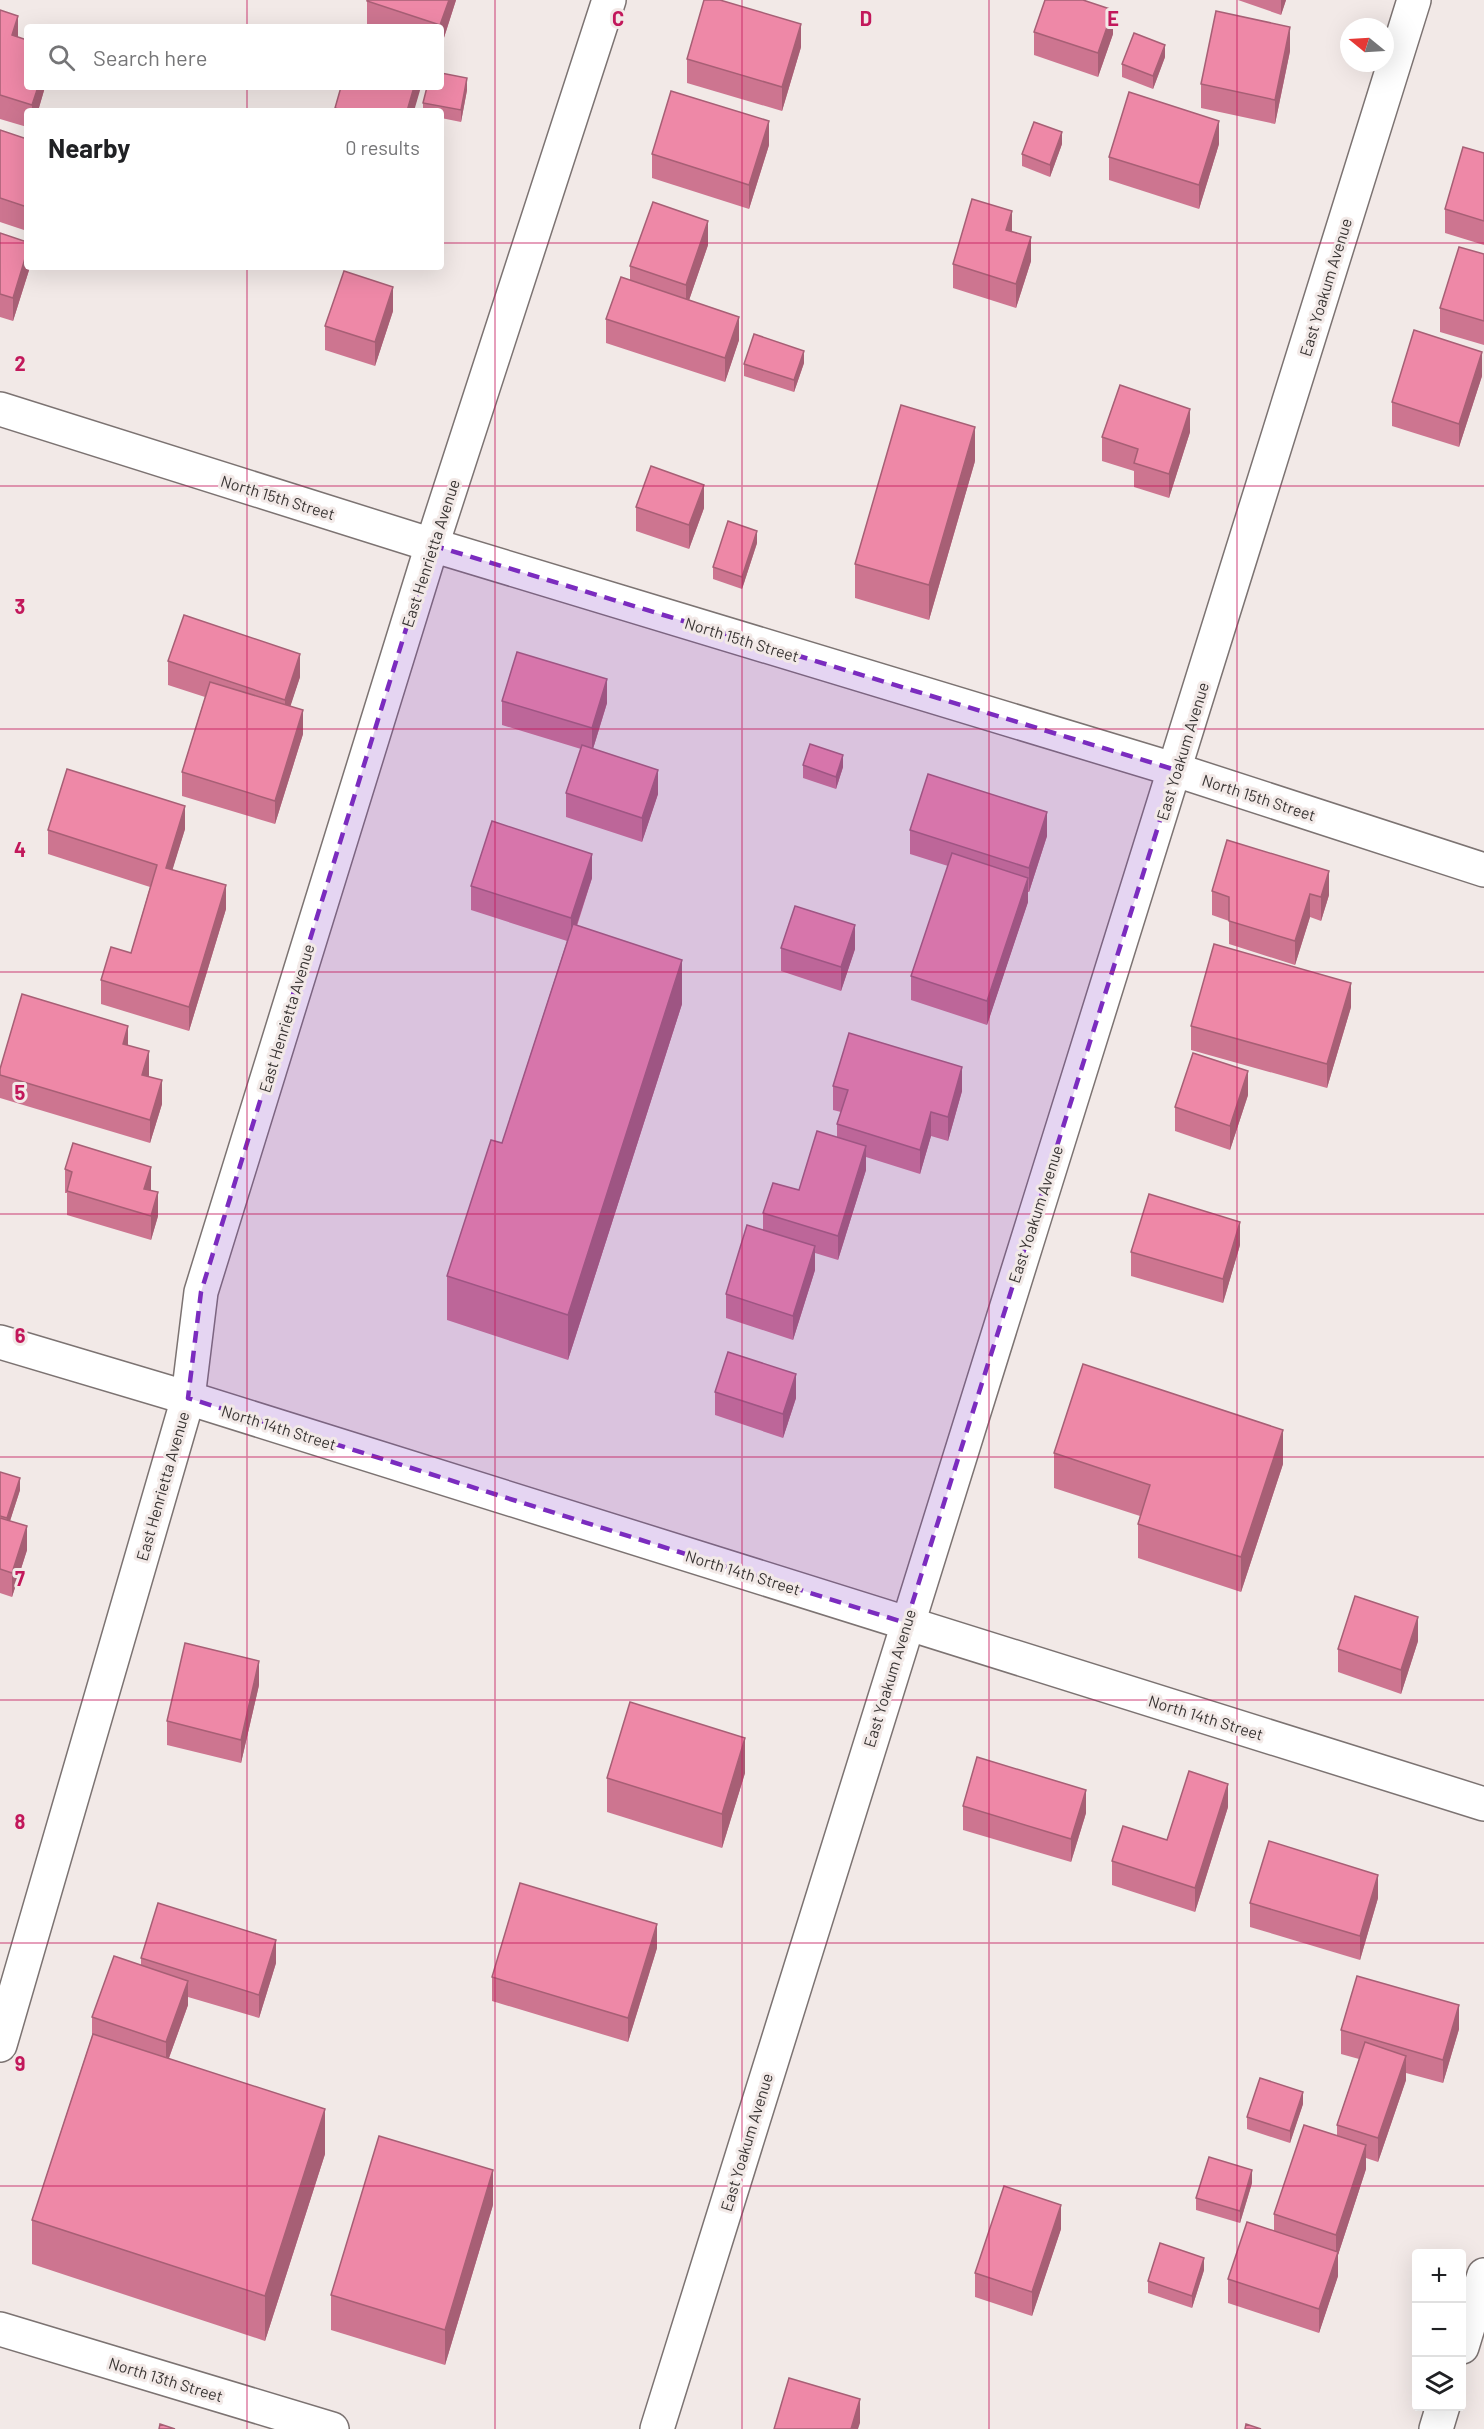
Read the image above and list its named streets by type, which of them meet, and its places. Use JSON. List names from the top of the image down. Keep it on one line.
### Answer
{"streets":{"street":["East Yoakum Avenue","North 15th Street","East Henrietta Avenue","North 14th Street","North 13th Street"]},"crossings":[["East Yoakum Avenue","North 15th Street"],["East Yoakum Avenue","North 14th Street"],["North 15th Street","East Henrietta Avenue"],["East Henrietta Avenue","North 14th Street"]],"north":"left","page":{"search":"Search here","heading":["Nearby","0 results"],"map_buttons":["+","−"]},"grid":{"columns":["C","D","E"],"rows":["2","3","4","5","6","7","8","9"]}}
